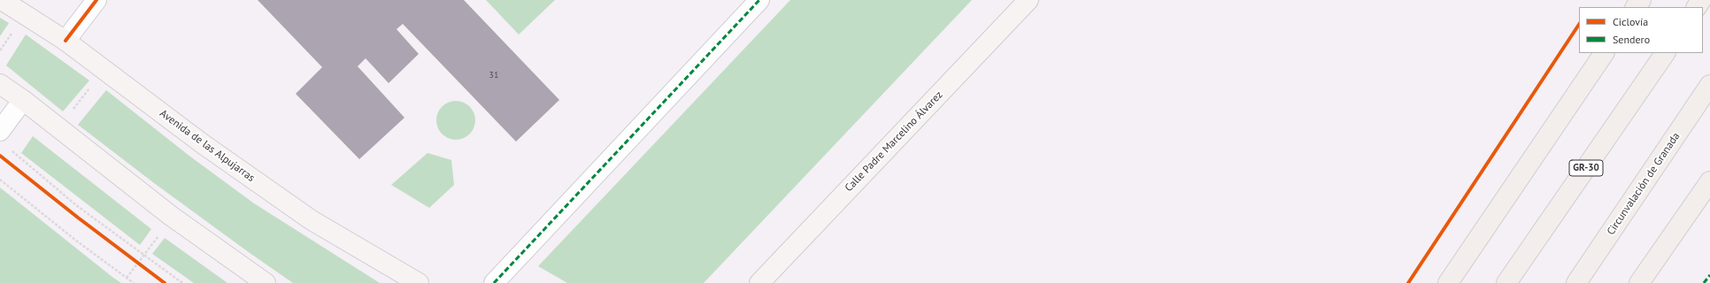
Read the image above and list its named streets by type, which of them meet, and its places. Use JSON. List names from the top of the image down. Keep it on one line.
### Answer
{"streets":{"highway":["GR-30","Circunvalación de Granada"],"main road":["Calle Padre Marcelino Álvarez","Avenida de las Alpujarras"]},"house_numbers":["31"],"legend":["Ciclovía","Sendero"]}
